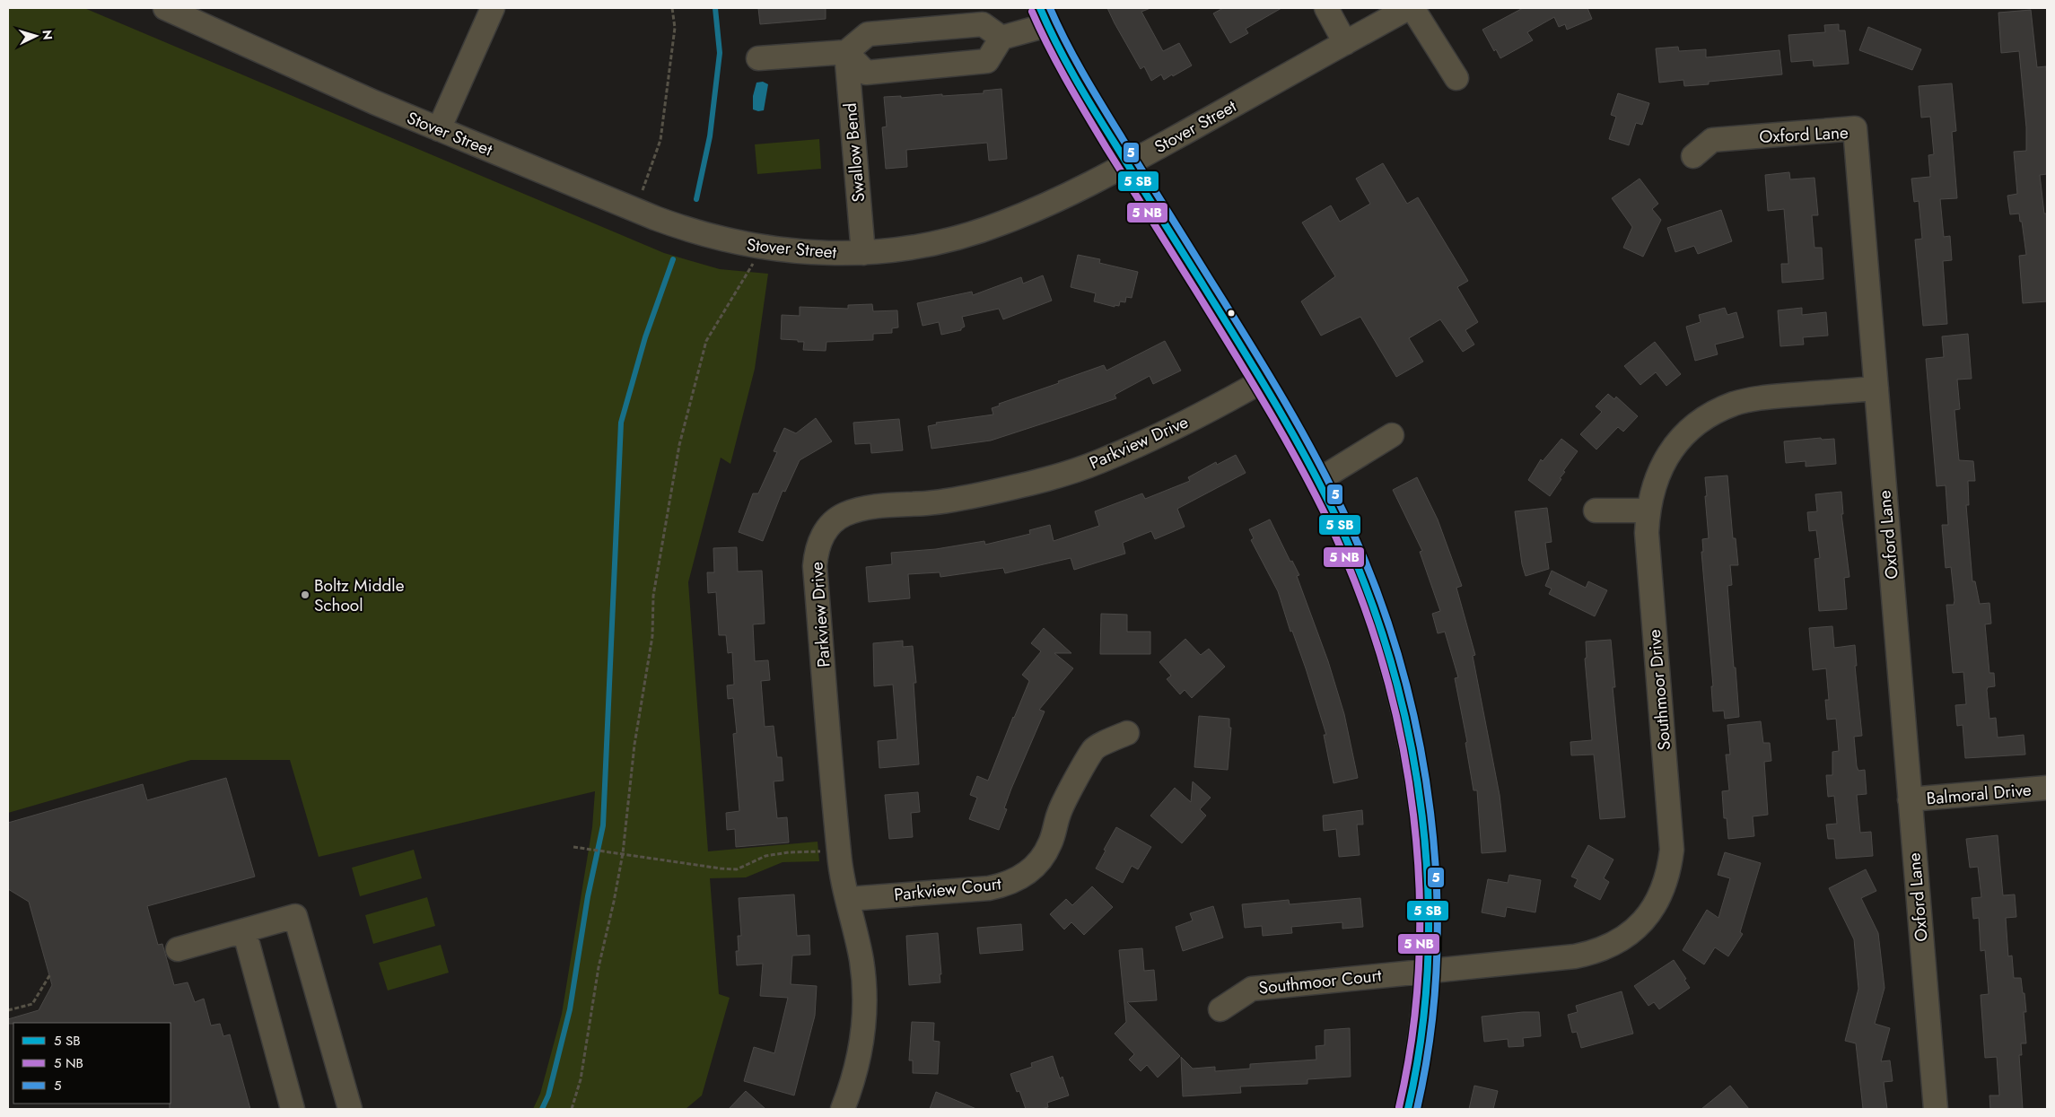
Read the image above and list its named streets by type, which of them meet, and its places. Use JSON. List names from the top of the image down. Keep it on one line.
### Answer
{"streets":{"street":["Stover Street","Oxford Lane","Swallow Bend","Parkview Drive","Southmoor Drive","Balmoral Drive","Parkview Court","Southmoor Court"]},"crossings":[["Stover Street","Swallow Bend"],["Oxford Lane","Southmoor Drive"],["Oxford Lane","Balmoral Drive"],["Parkview Drive","Parkview Court"],["Southmoor Drive","Southmoor Court"]],"places":["Boltz Middle School"],"lines":["transit line 5"],"legend":["5 SB","5 NB","5"],"north":"right"}
